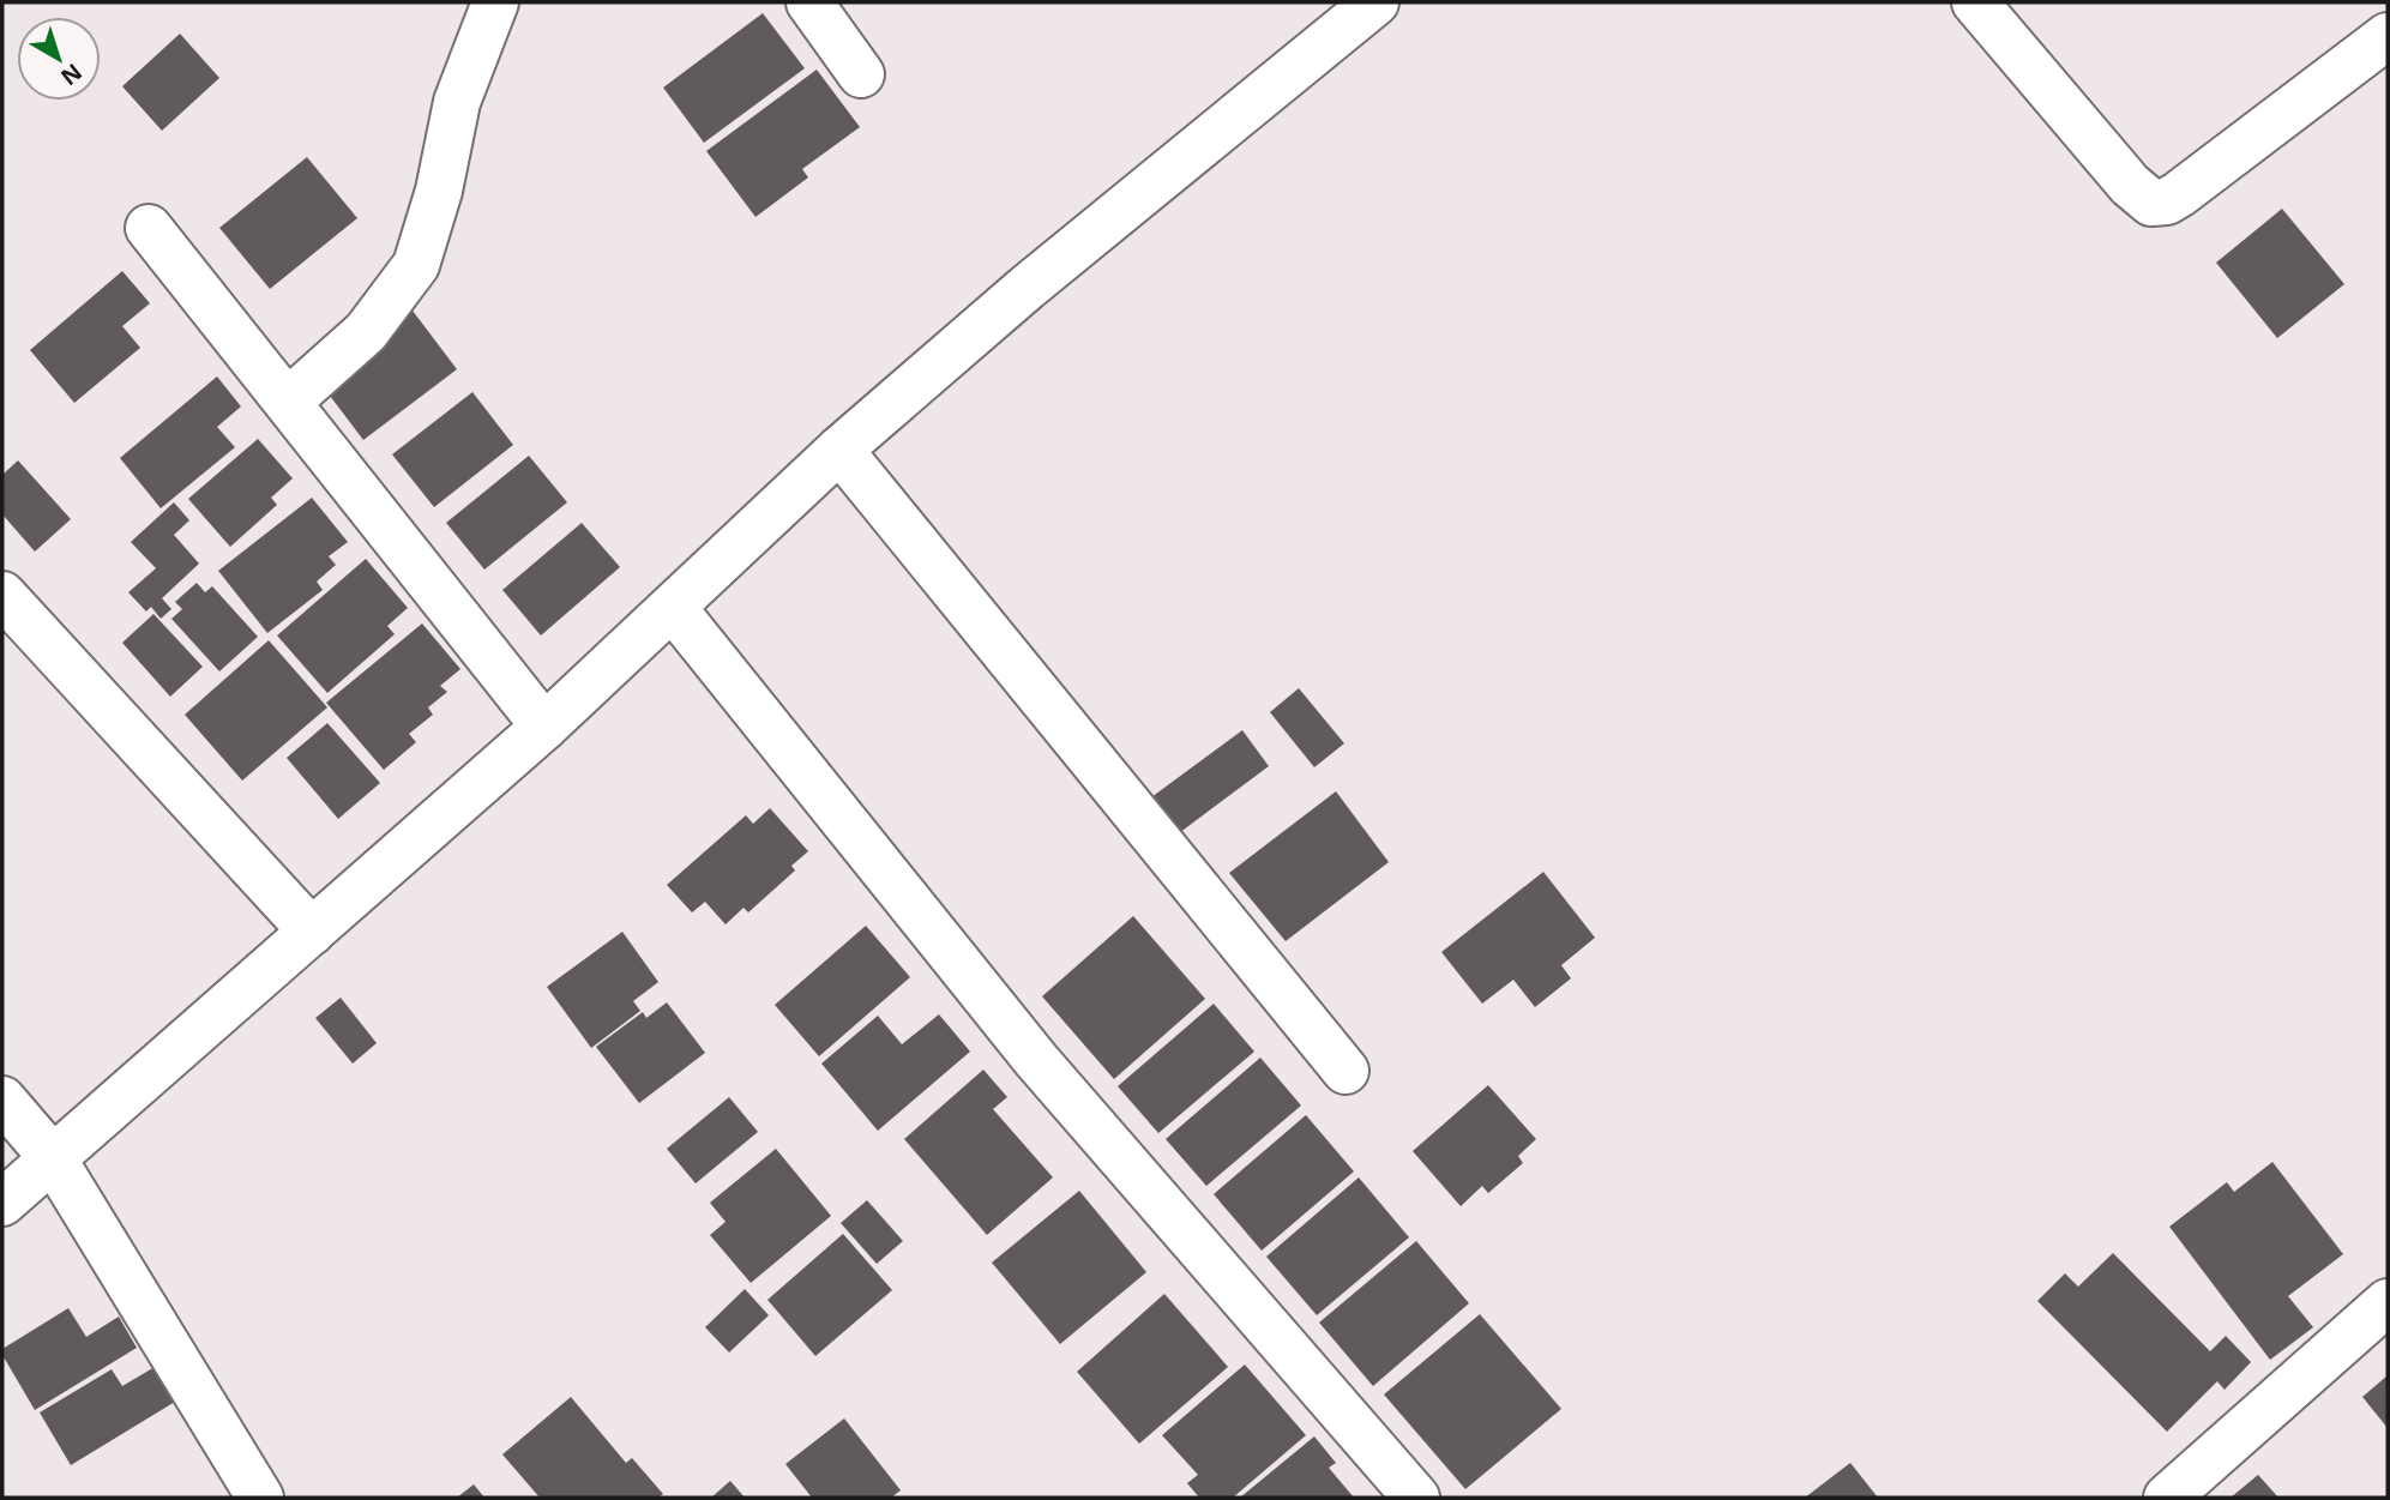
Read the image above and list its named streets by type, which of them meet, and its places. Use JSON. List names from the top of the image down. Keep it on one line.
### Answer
{"north":"bottom right"}
